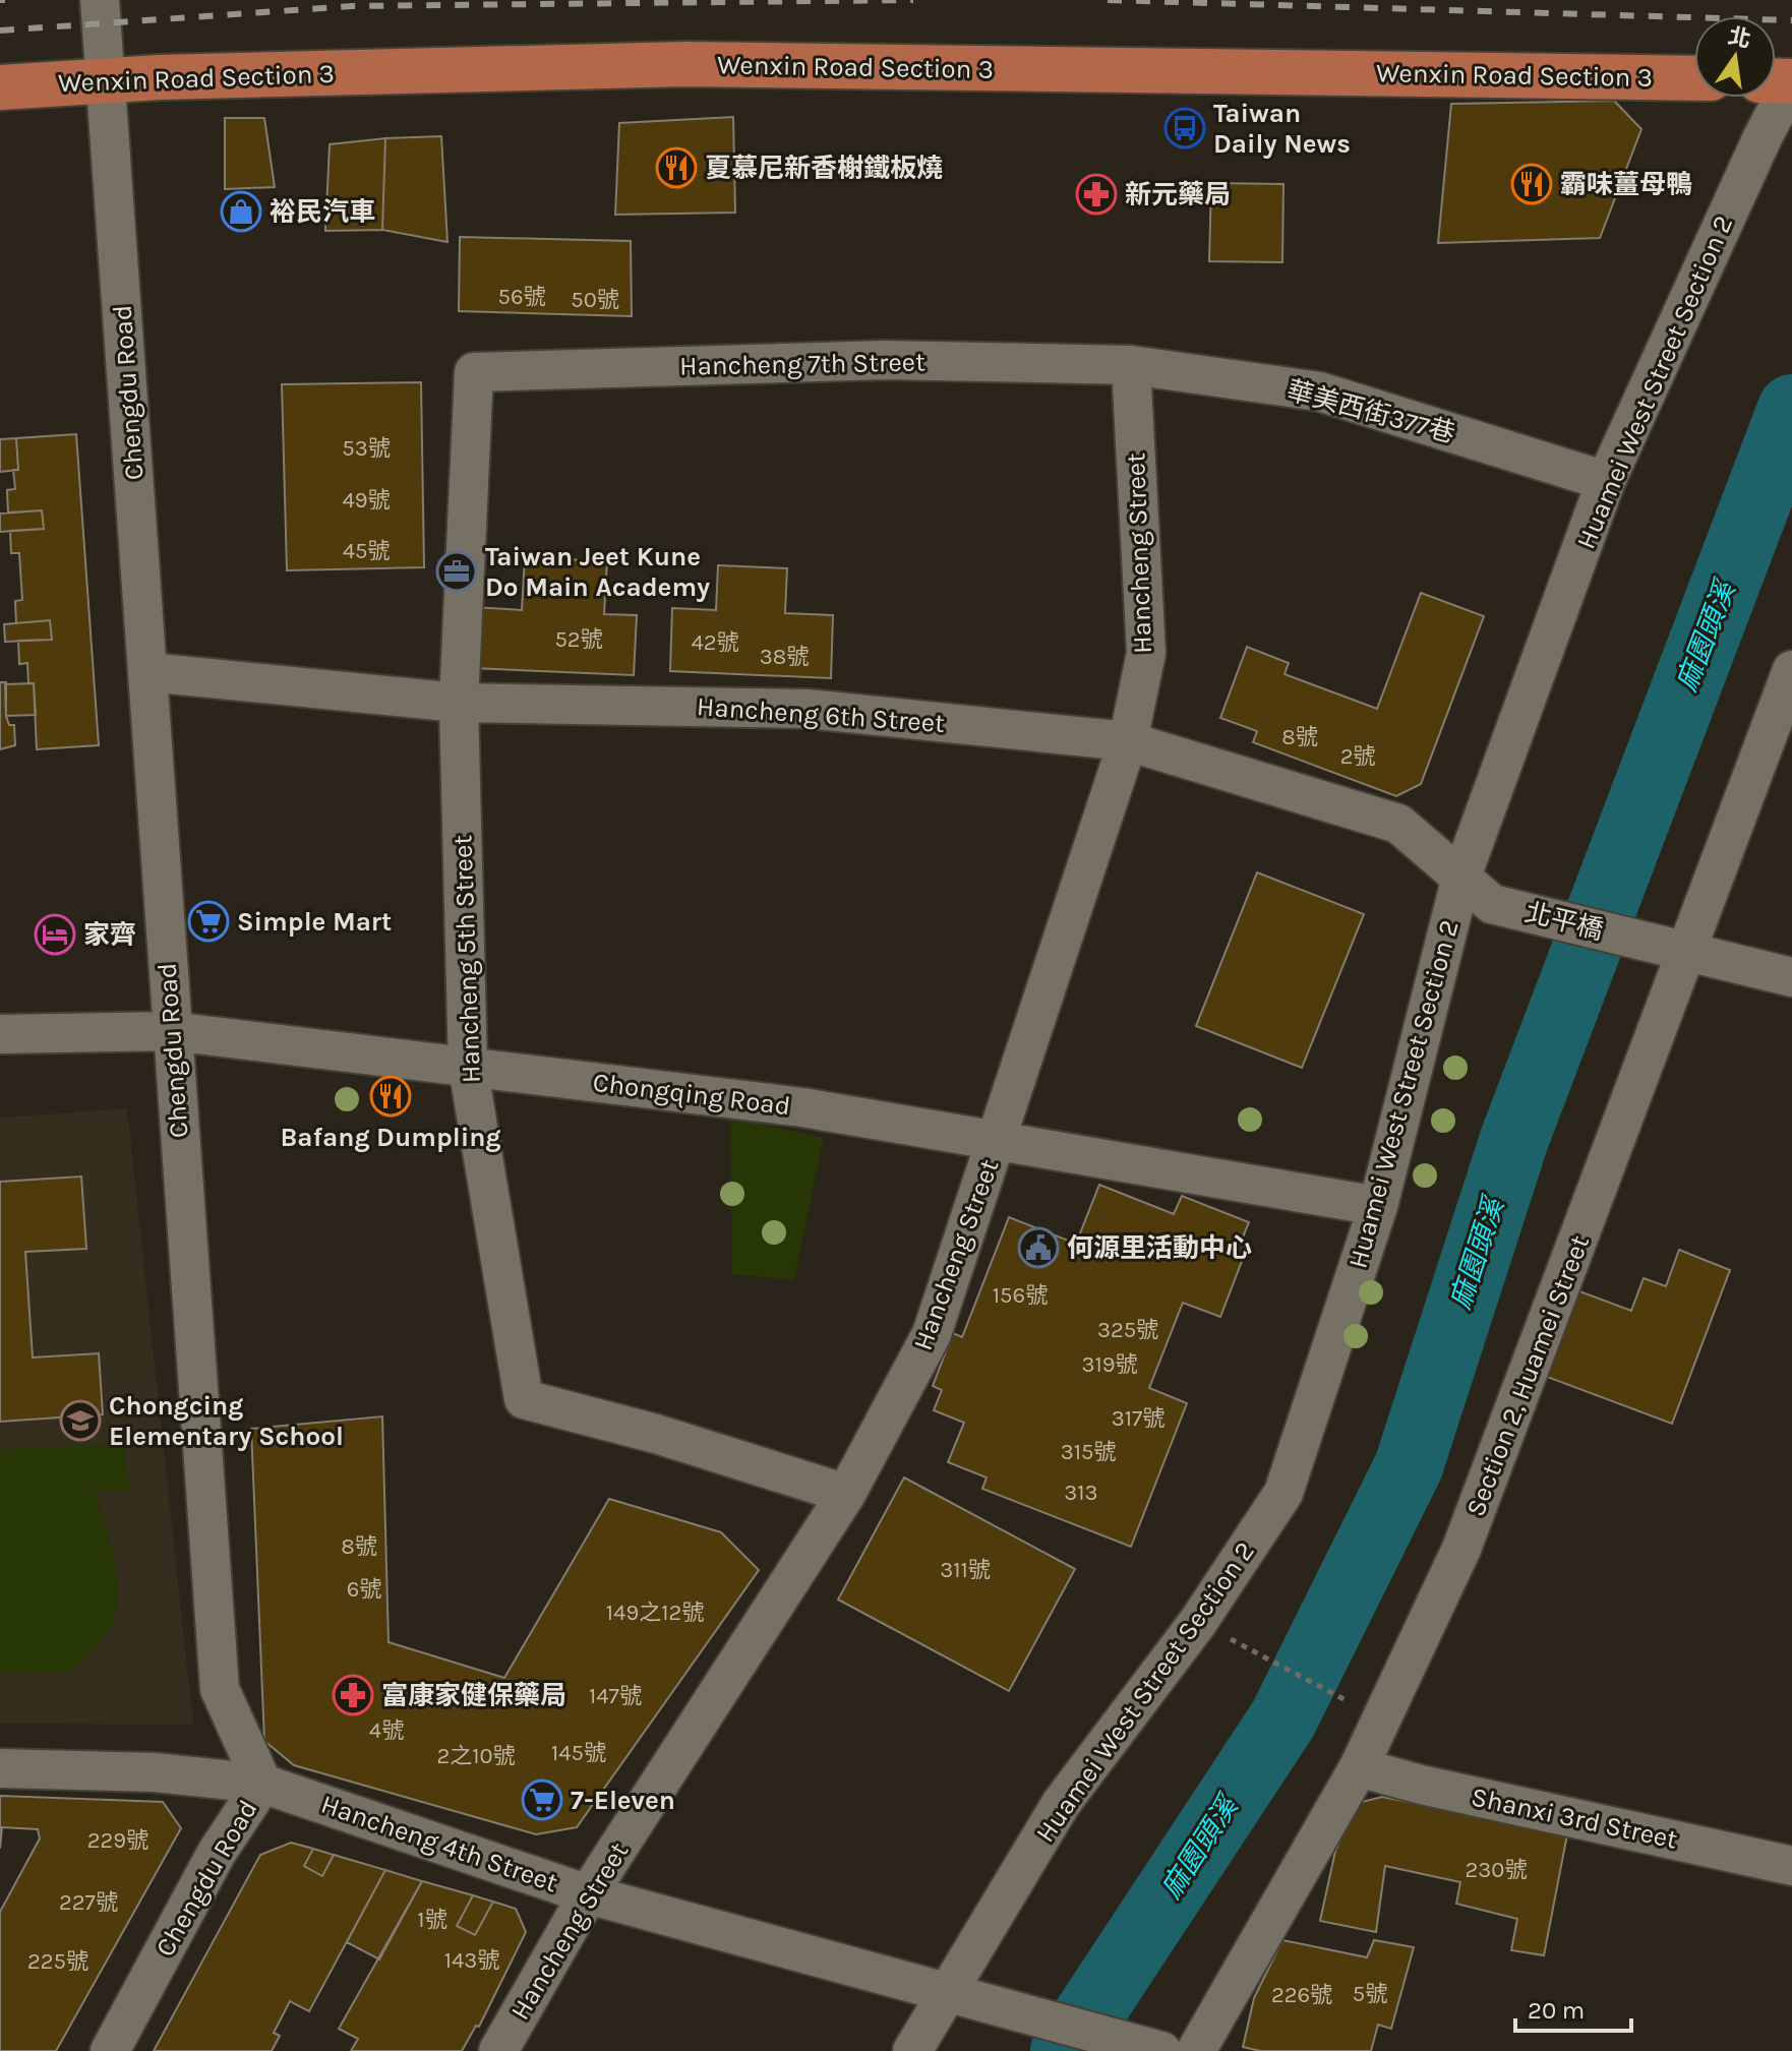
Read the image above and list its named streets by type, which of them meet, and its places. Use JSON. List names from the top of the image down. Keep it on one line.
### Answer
{"streets":{"main road":["Wenxin Road Section 3"],"street":["Hancheng 7th Street","Huamei West Street Section 2","Chengdu Road","華美西街377巷","Hancheng Street","Hancheng 6th Street","北平橋","Hancheng 5th Street","Chongqing Road","Section 2, Huamei Street","Shanxi 3rd Street","Hancheng 4th Street"]},"crossings":[["Wenxin Road Section 3","Chengdu Road"],["Hancheng 7th Street","華美西街377巷"],["Hancheng 7th Street","Hancheng Street"],["Hancheng 7th Street","Hancheng 5th Street"],["Huamei West Street Section 2","華美西街377巷"],["Huamei West Street Section 2","Hancheng 6th Street"],["Huamei West Street Section 2","Chongqing Road"],["Huamei West Street Section 2","Hancheng 4th Street"],["Chengdu Road","Hancheng 6th Street"],["Chengdu Road","Chongqing Road"],["Chengdu Road","Hancheng 4th Street"],["華美西街377巷","Hancheng Street"],["Hancheng Street","Hancheng 6th Street"],["Hancheng Street","Hancheng 5th Street"],["Hancheng Street","Chongqing Road"],["Hancheng Street","Hancheng 4th Street"],["Hancheng 6th Street","北平橋"],["Hancheng 6th Street","Hancheng 5th Street"],["北平橋","Section 2, Huamei Street"],["Hancheng 5th Street","Chongqing Road"],["Section 2, Huamei Street","Shanxi 3rd Street"]],"water":["麻園頭溪"],"places":{"bus stop":["Taiwan Daily News"],"restaurant":["夏慕尼新香榭鐵板燒","霸味薑母鴨","Bafang Dumpling"],"pharmacy":["新元藥局","富康家健保藥局"],"shop":["裕民汽車"],"office":["Taiwan Jeet Kune Do Main Academy"],"supermarket":["Simple Mart","7-Eleven"],"hotel":["家齊"],"public building":["何源里活動中心"],"school or university":["Chongcing Elementary School"]},"house_numbers":["56號","50號","53號","49號","45號","52號","42號","38號","8號","2號","156號","325號","319號","317號","315號","313","8號","311號","6號","149之12號","147號","4號","145號","2之10號","229號","230號","227號","1號","143號","225號","5號","226號"],"scale_bar":"20 m","north":"top"}
